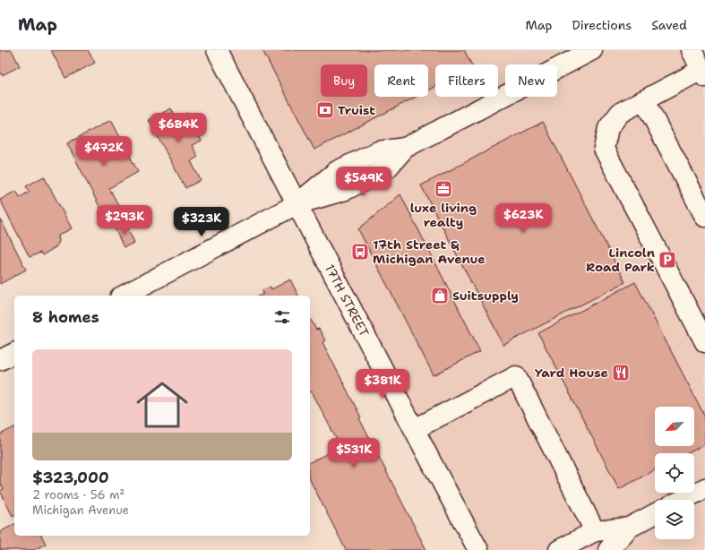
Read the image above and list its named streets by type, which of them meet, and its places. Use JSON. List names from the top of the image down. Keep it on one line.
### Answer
{"streets":{"street":["17TH STREET"]},"places":{"bank":["Truist"],"office":["luxe living realty"],"bus stop":["17th Street & Michigan Avenue"],"parking":["Lincoln Road Park"],"shop":["Suitsupply"],"restaurant":["Yard House"]},"north":"bottom left","page":{"header":"Map","nav":["Map","Directions","Saved"],"chip":["Buy","Rent","Filters","New"],"price":["$684K","$472K","$549K","$623K","$293K","$323K","$381K","$531K"],"heading":"8 homes","list":[{"name":"$323,000","note":"2 rooms · 56 m² · Michigan Avenue"}]}}
